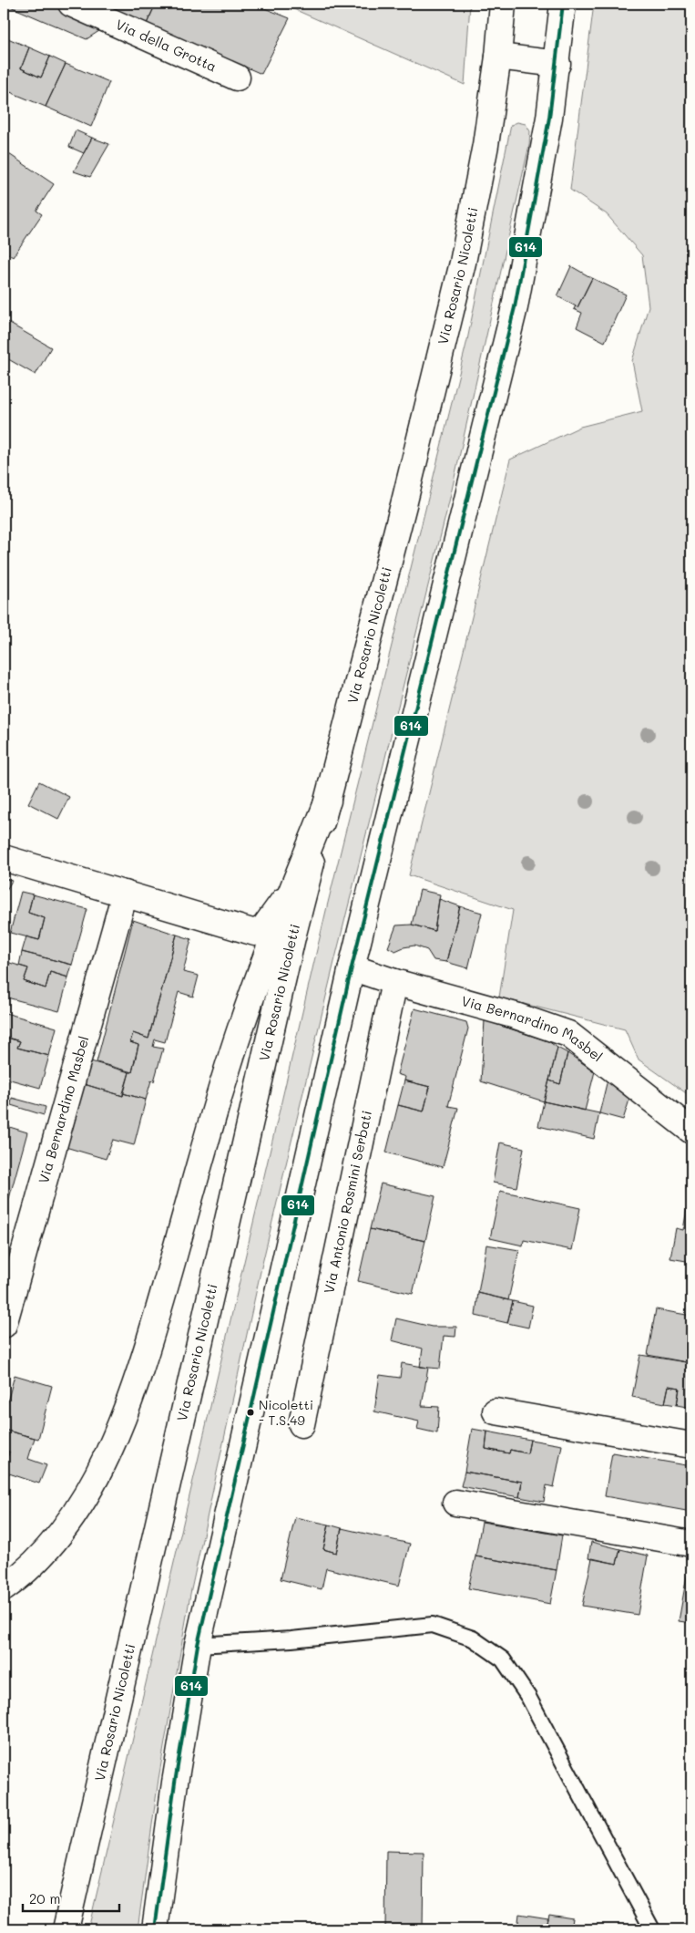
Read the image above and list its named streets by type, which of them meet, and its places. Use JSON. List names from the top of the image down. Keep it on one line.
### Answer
{"streets":{"main road":["Via della Grotta","Via Rosario Nicoletti","Via Bernardino Masbel","Via Antonio Rosmini Serbati"]},"crossings":[["Via Bernardino Masbel","Via Antonio Rosmini Serbati"]],"places":["Nicoletti - T.S.49"],"lines":["transit line 614"],"scale_bar":"20 m"}
